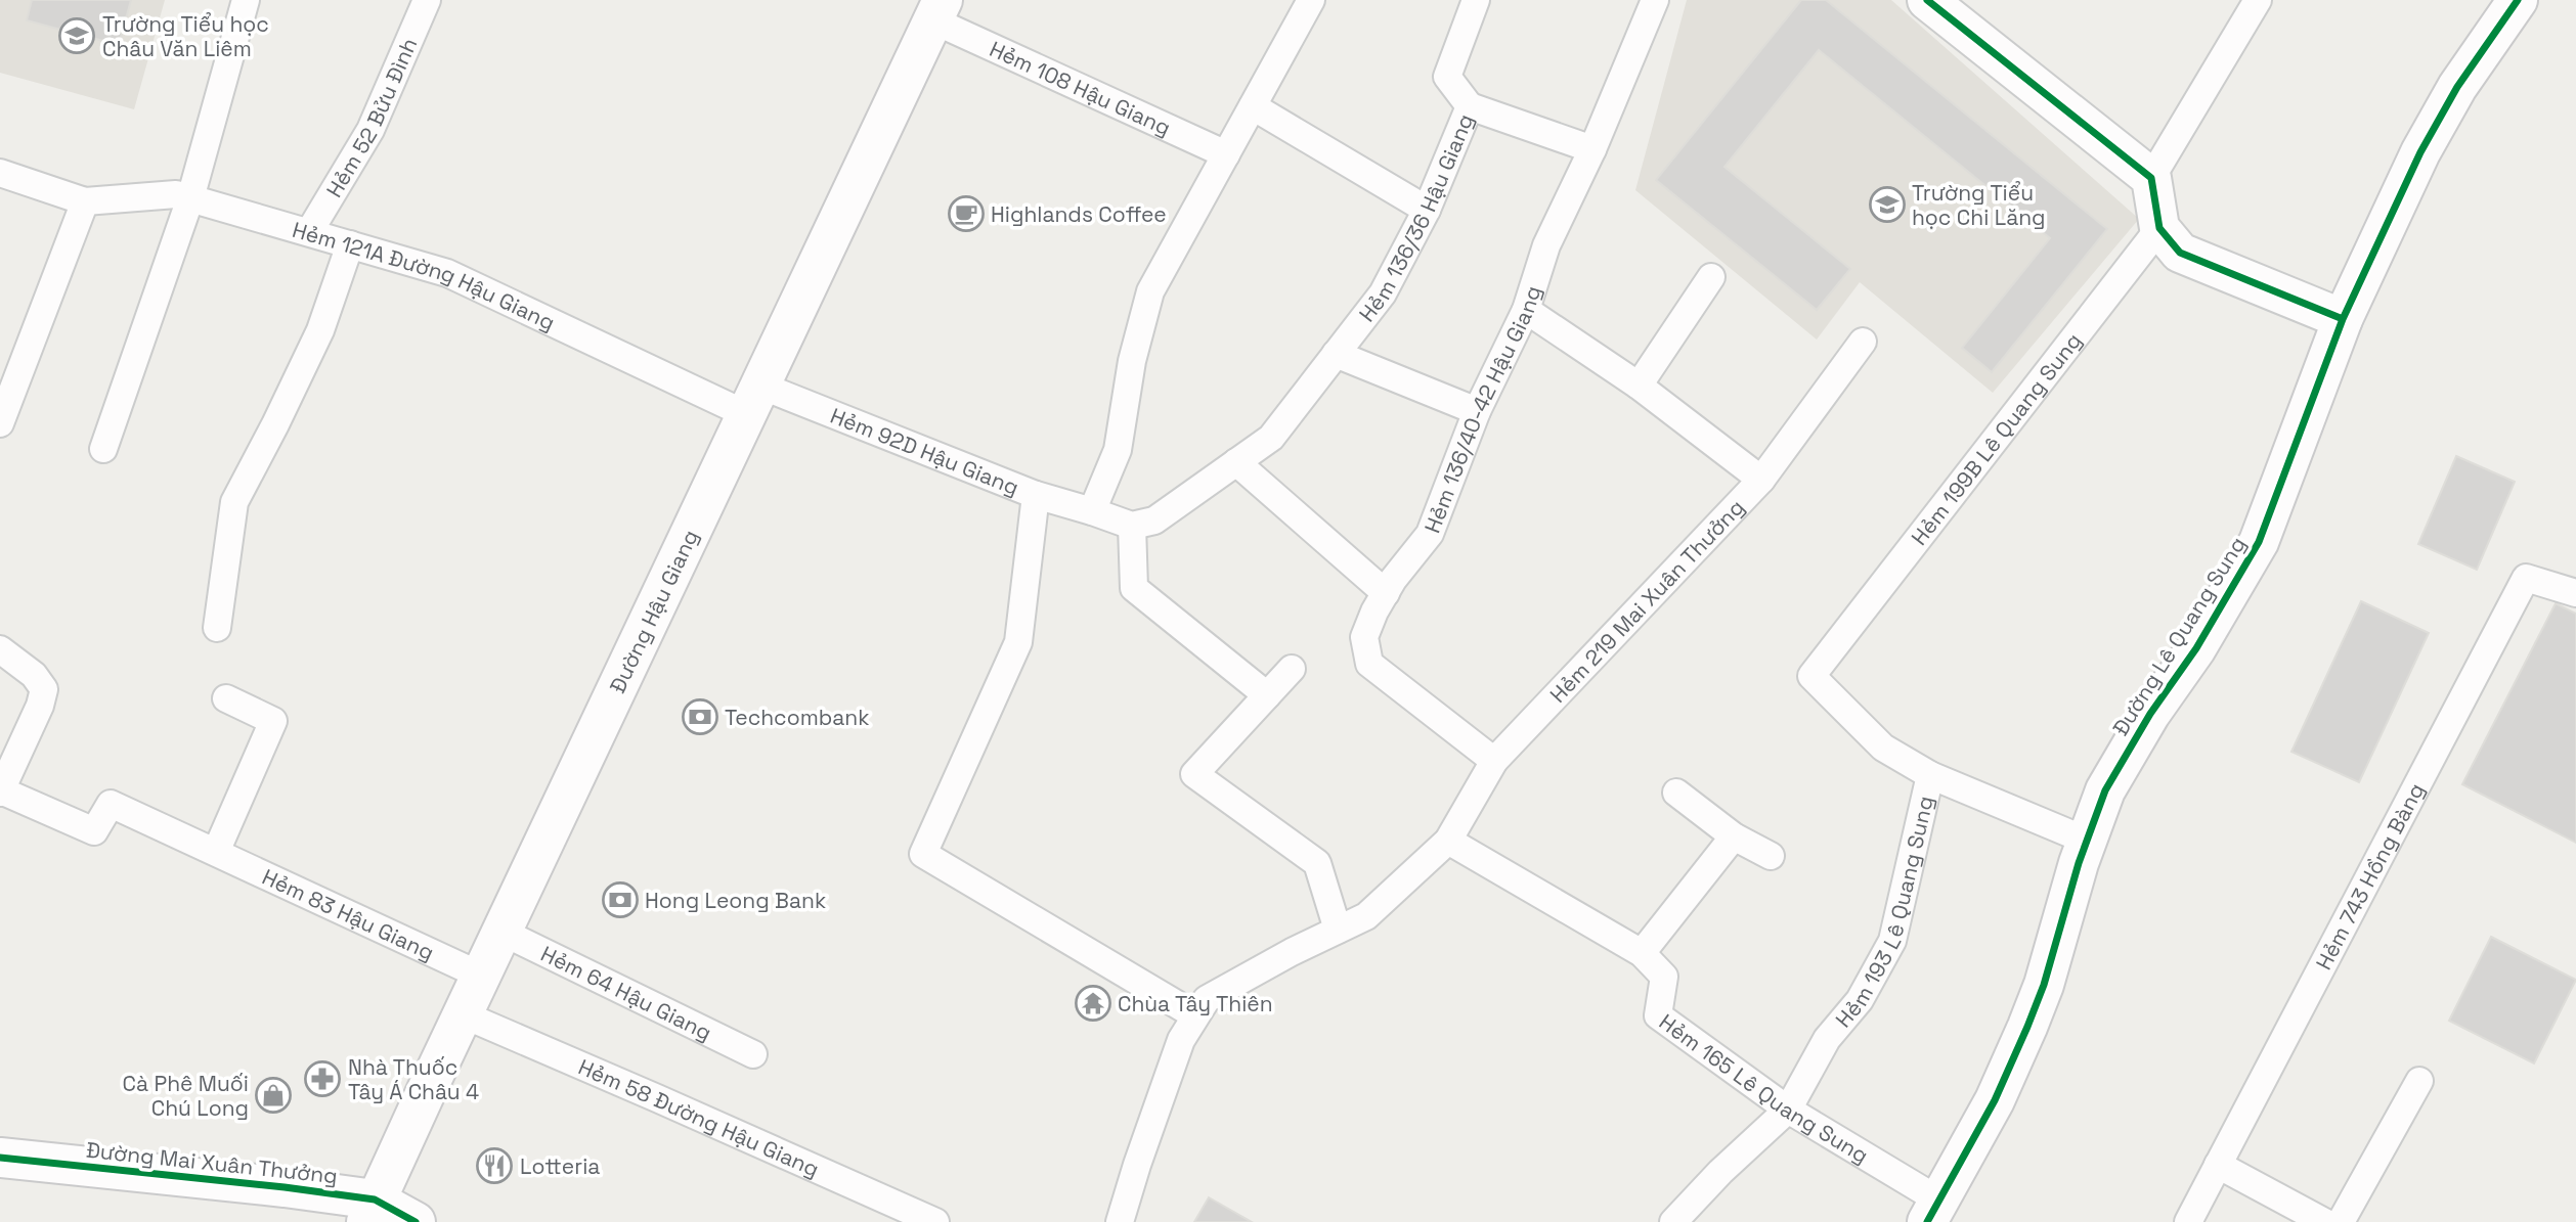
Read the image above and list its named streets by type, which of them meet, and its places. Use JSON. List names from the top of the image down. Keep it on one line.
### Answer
{"streets":{"street":["Đường Hậu Giang","Đường Lê Quang Sung","Đường Mai Xuân Thưởng"],"lane":["Hẻm 108 Hậu Giang","Hẻm 52 Bửu Đình","Hẻm 136/36 Hậu Giang","Hẻm 121A Đường Hậu Giang","Hẻm 136/40-42 Hậu Giang","Hẻm 199B Lê Quang Sung","Hẻm 92D Hậu Giang","Hẻm 219 Mai Xuân Thưởng","Hẻm 743 Hồng Bàng","Hẻm 193 Lê Quang Sung","Hẻm 83 Hậu Giang","Hẻm 64 Hậu Giang","Hẻm 165 Lê Quang Sung","Hẻm 58 Đường Hậu Giang"]},"crossings":[["Hẻm 108 Hậu Giang","Đường Hậu Giang"],["Hẻm 52 Bửu Đình","Hẻm 121A Đường Hậu Giang"],["Hẻm 121A Đường Hậu Giang","Hẻm 92D Hậu Giang"],["Hẻm 121A Đường Hậu Giang","Đường Hậu Giang"],["Hẻm 136/40-42 Hậu Giang","Hẻm 219 Mai Xuân Thưởng"],["Hẻm 199B Lê Quang Sung","Hẻm 193 Lê Quang Sung"],["Hẻm 92D Hậu Giang","Đường Hậu Giang"],["Hẻm 219 Mai Xuân Thưởng","Hẻm 165 Lê Quang Sung"],["Đường Hậu Giang","Hẻm 83 Hậu Giang"],["Đường Hậu Giang","Hẻm 64 Hậu Giang"],["Đường Hậu Giang","Hẻm 58 Đường Hậu Giang"],["Đường Hậu Giang","Đường Mai Xuân Thưởng"],["Đường Lê Quang Sung","Hẻm 193 Lê Quang Sung"],["Đường Lê Quang Sung","Hẻm 165 Lê Quang Sung"],["Hẻm 193 Lê Quang Sung","Hẻm 165 Lê Quang Sung"]],"places":{"school or university":["Trường Tiểu học Châu Văn Liêm","Trường Tiểu học Chi Lăng"],"cafe":["Highlands Coffee"],"bank":["Techcombank","Hong Leong Bank"],"temple":["Chùa Tây Thiên"],"pharmacy":["Nhà Thuốc Tây Á Châu 4"],"shop":["Cà Phê Muối Chú Long"],"restaurant":["Lotteria"]}}
